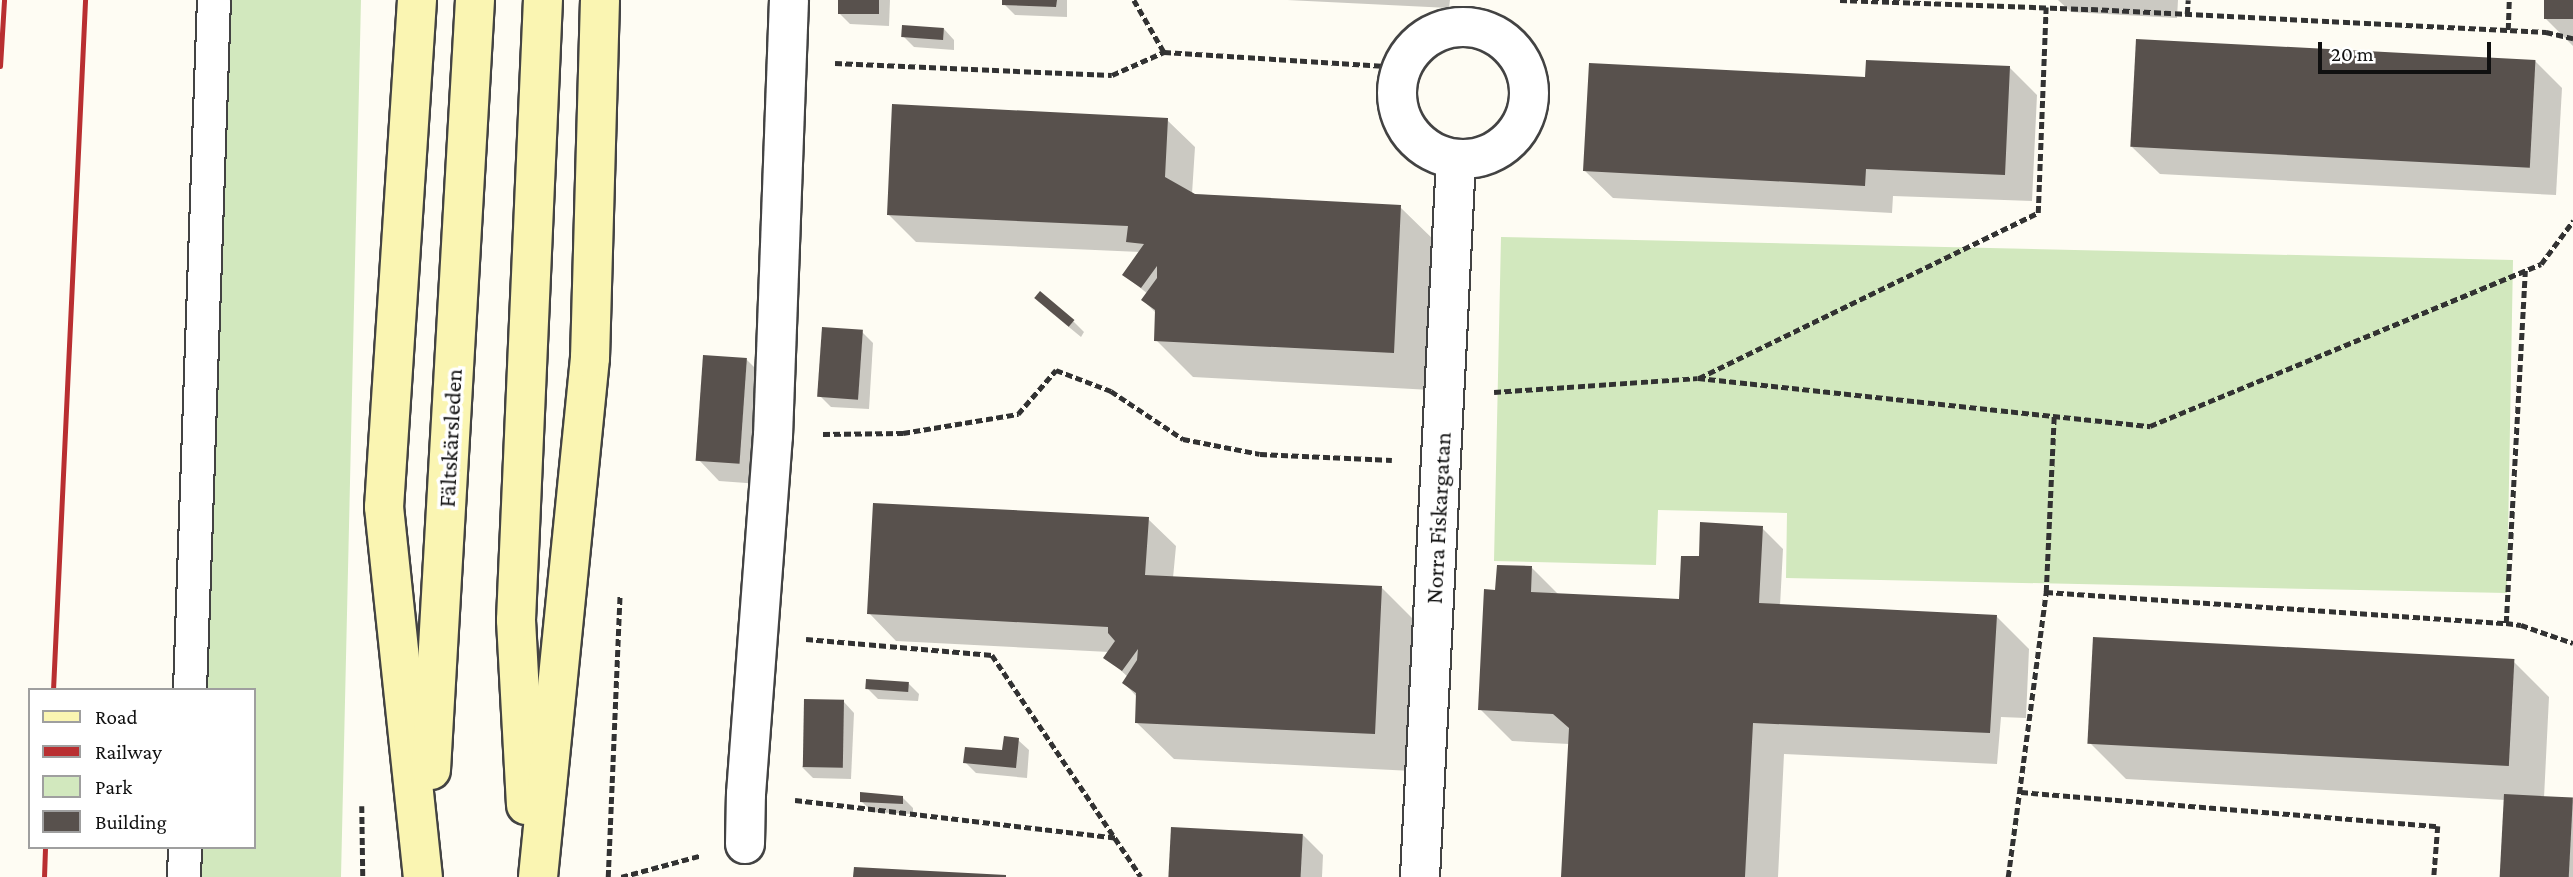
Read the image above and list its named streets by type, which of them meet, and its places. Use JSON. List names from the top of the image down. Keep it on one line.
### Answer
{"streets":{"main road":["Fältskärsleden"],"street":["Norra Fiskargatan"]},"legend":["Road","Railway","Park","Building"],"scale_bar":"20 m"}
